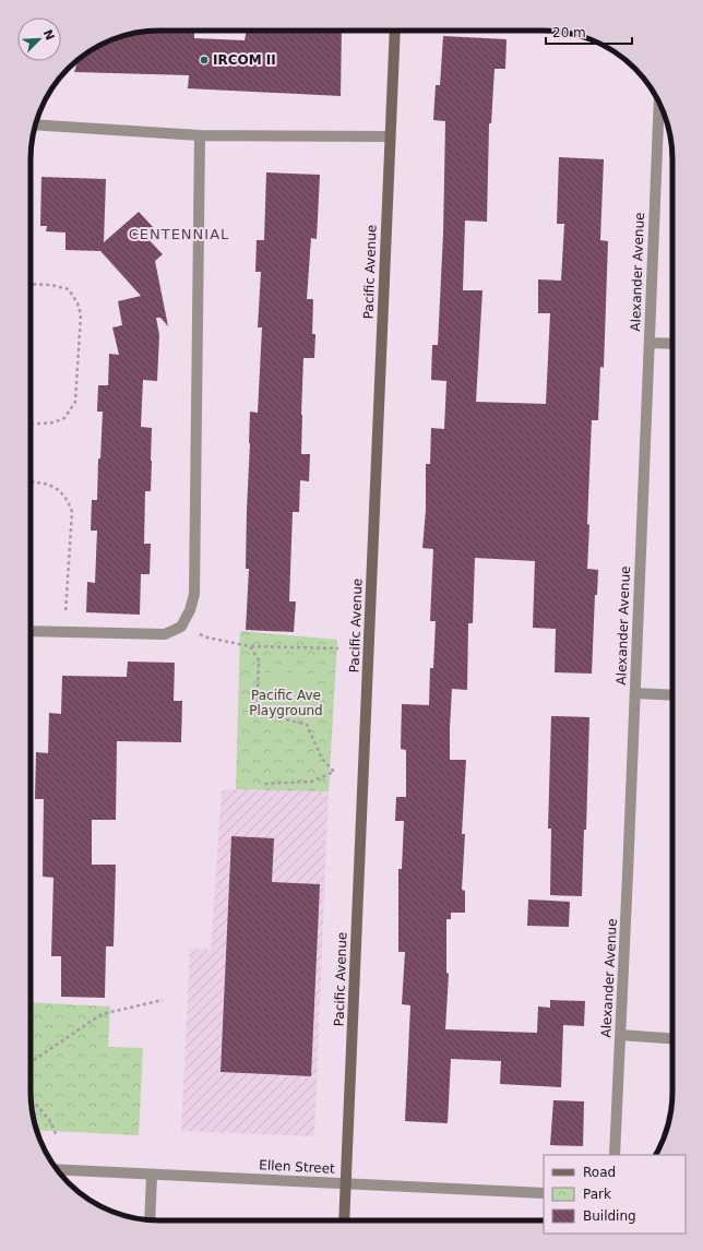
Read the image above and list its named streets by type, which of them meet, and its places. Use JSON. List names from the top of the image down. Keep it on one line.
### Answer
{"streets":{"street":["Pacific Avenue","Alexander Avenue","Ellen Street"]},"crossings":[["Pacific Avenue","Ellen Street"]],"districts":["CENTENNIAL"],"parks":["Pacific Ave Playground"],"places":["IRCOM II"],"legend":["Road","Park","Building"],"scale_bar":"20 m","north":"top right"}
